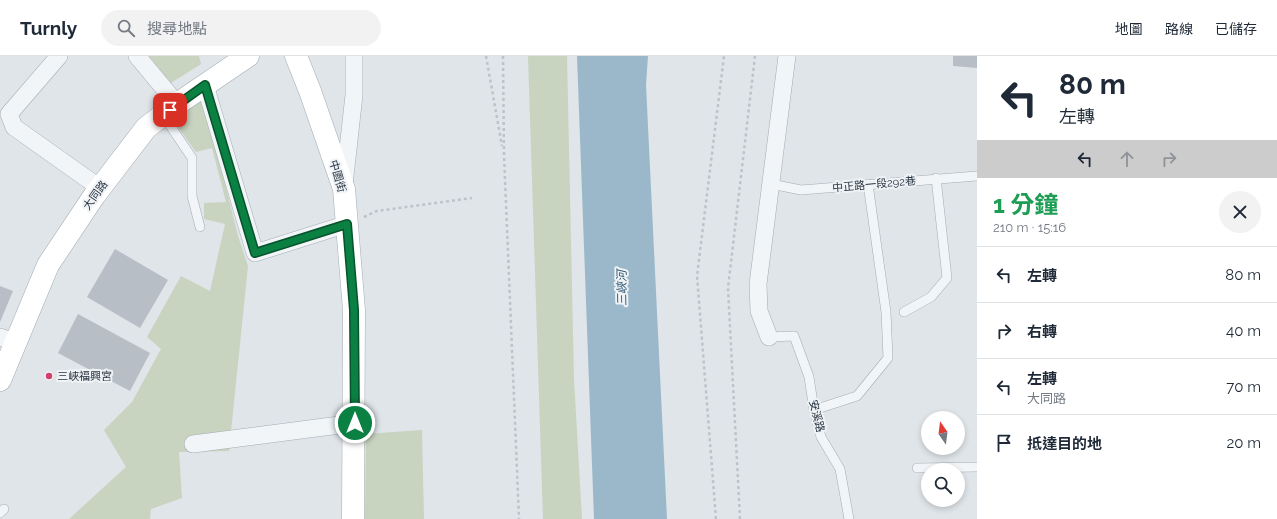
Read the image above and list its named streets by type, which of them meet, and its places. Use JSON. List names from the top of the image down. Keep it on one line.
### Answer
{"streets":{"street":["中園街","大同路"],"lane":["中正路一段292巷","安溪路"]},"water":["三峽河"],"places":["三峽福興宮"],"north":"top","page":{"header":"Turnly","search":"搜尋地點","nav":["地圖","路線","已儲存"],"turn":["80 m","左轉"],"heading":["1 分鐘","210 m · 15:16"],"list":[{"name":"左轉","value":"80 m"},{"name":"右轉","value":"40 m"},{"name":"左轉","note":"大同路","value":"70 m"},{"name":"抵達目的地","value":"20 m"}]}}
